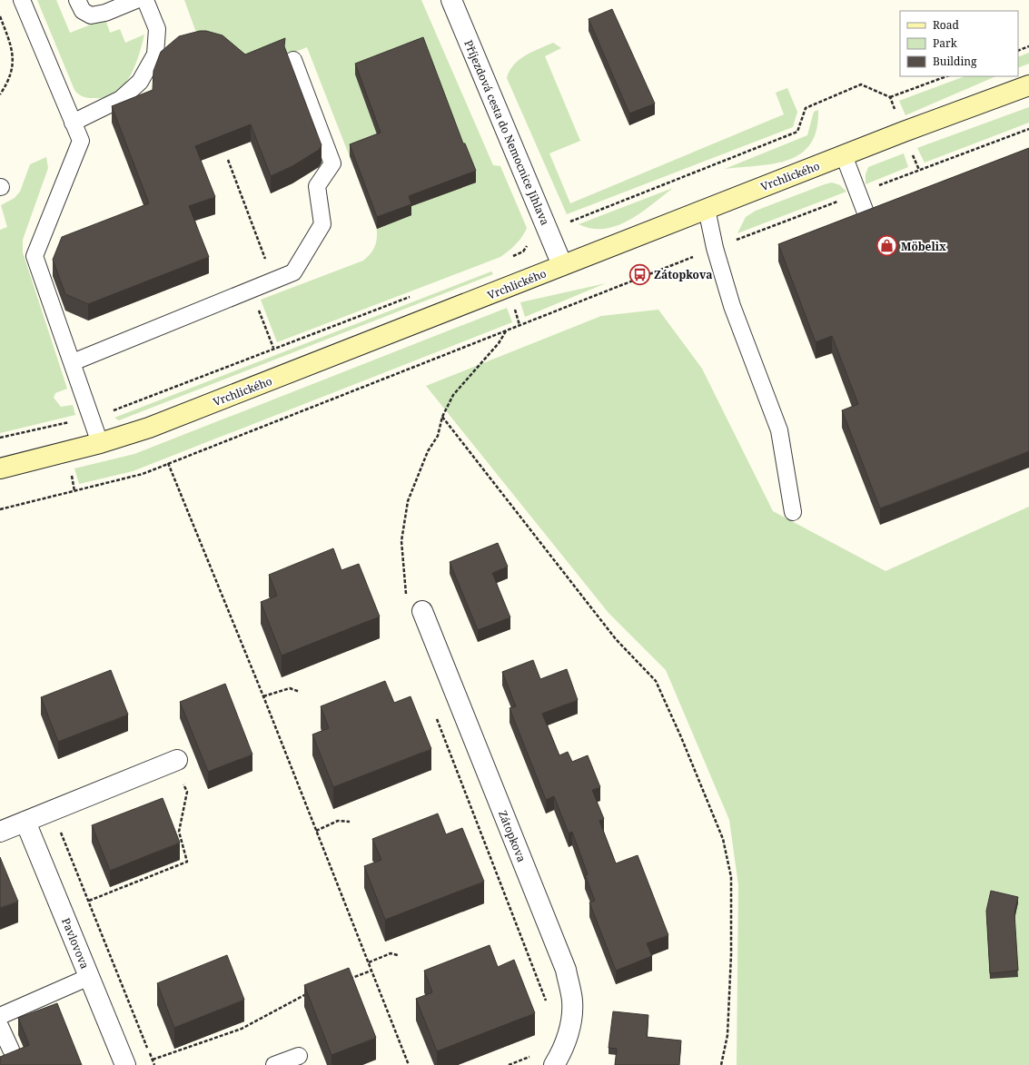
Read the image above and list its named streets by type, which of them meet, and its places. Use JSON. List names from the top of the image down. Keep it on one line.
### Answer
{"streets":{"street":["Příjezdová cesta do Nemocnice Jihlava","Vrchlického","Zátopkova","Pavlovova"]},"crossings":[["Příjezdová cesta do Nemocnice Jihlava","Vrchlického"]],"places":{"shop":["Möbelix"],"bus stop":["Zátopkova"]},"legend":["Road","Park","Building"]}
